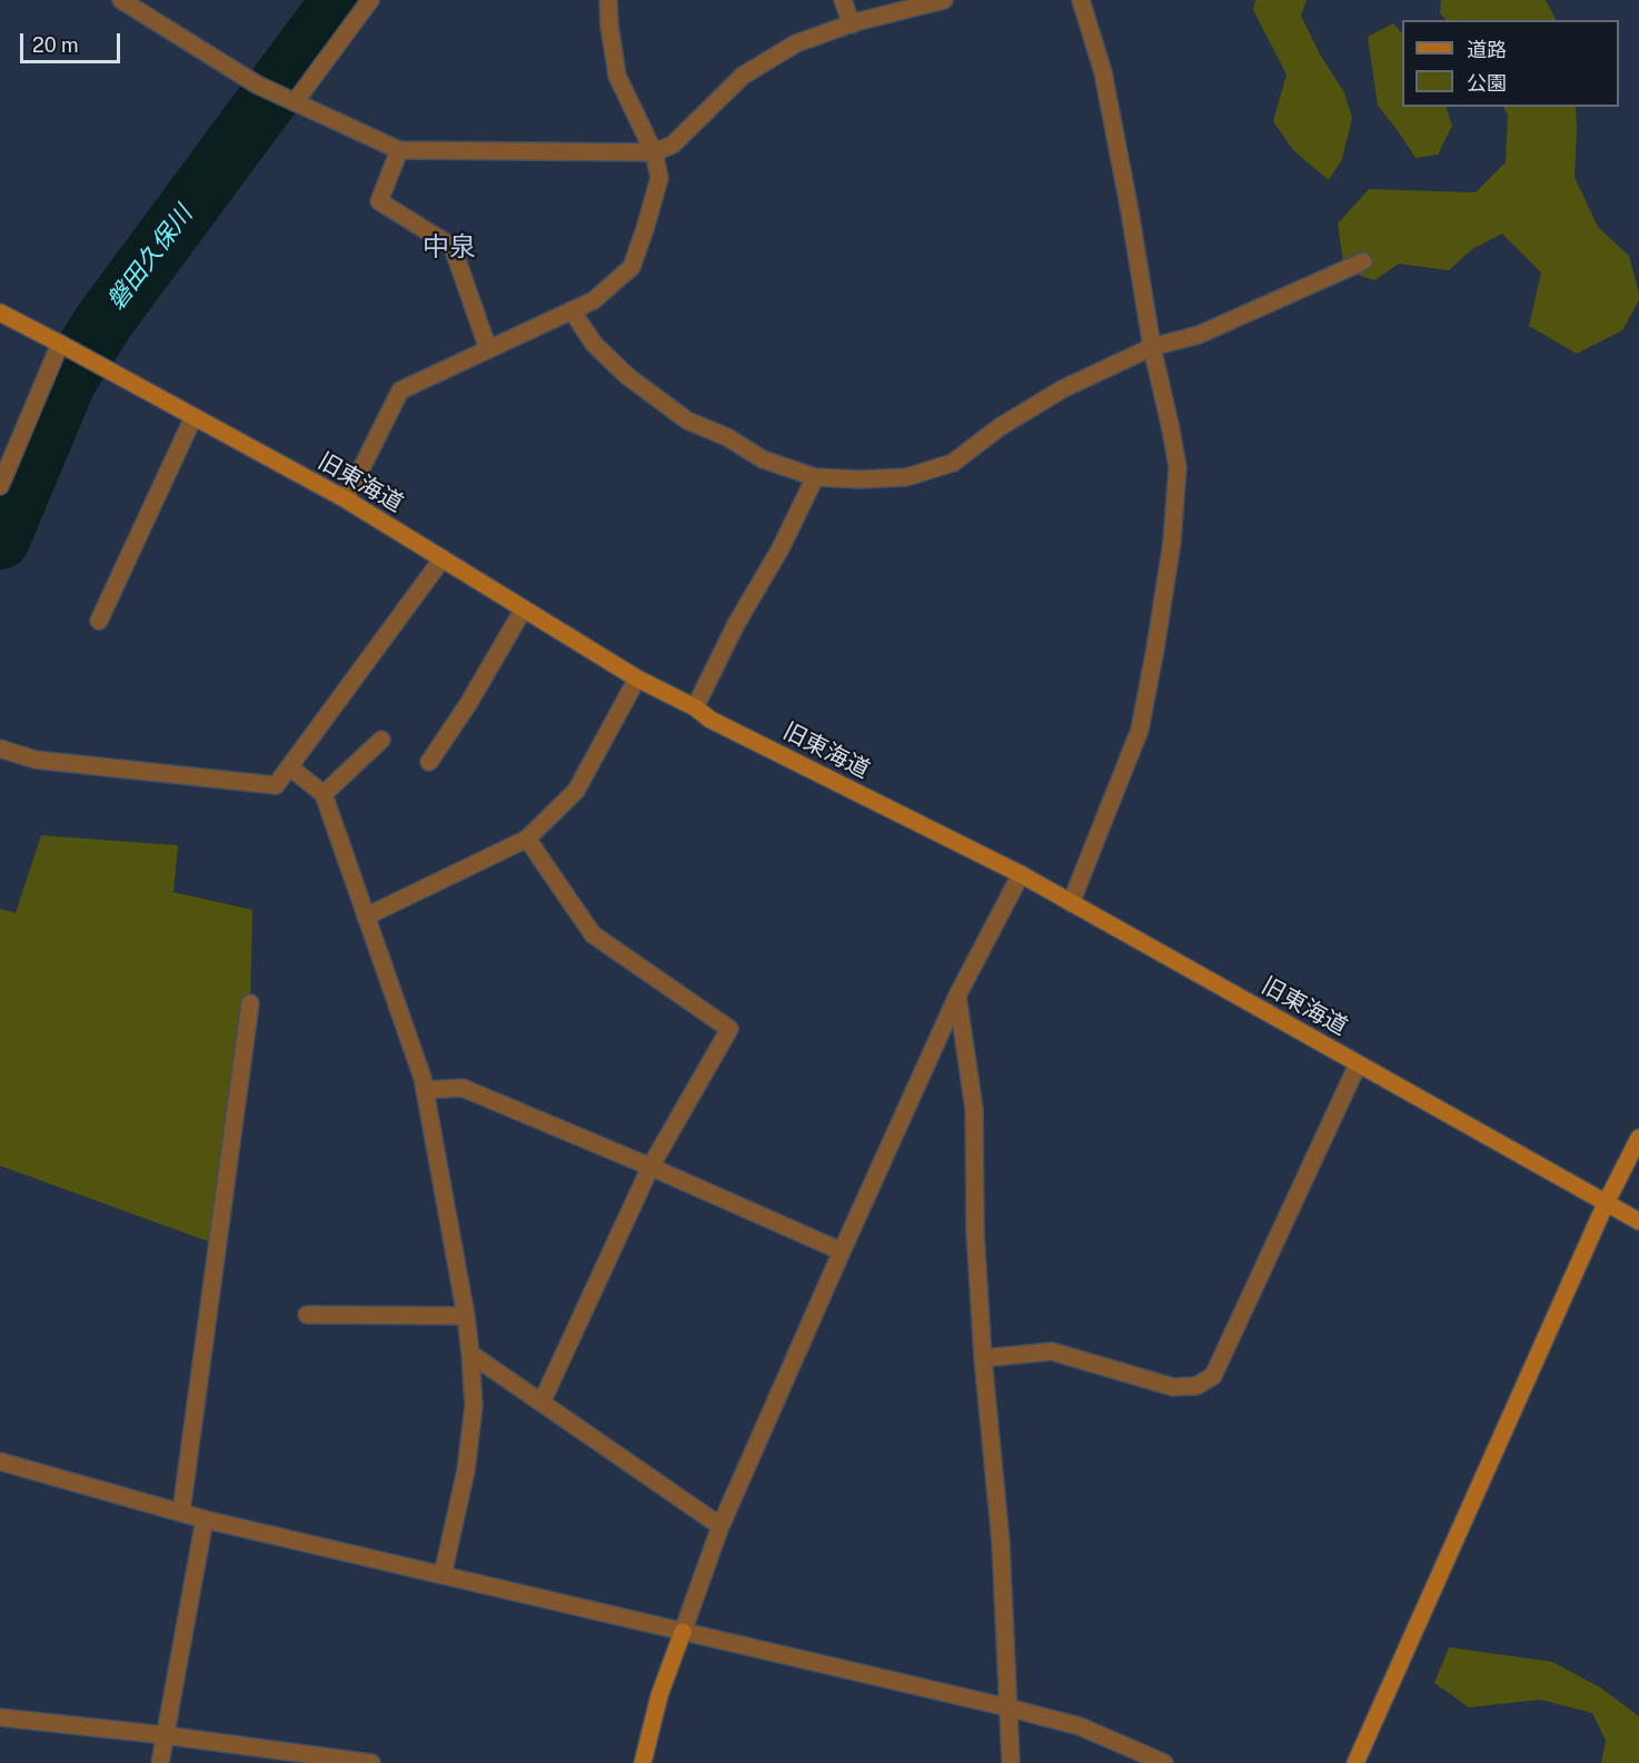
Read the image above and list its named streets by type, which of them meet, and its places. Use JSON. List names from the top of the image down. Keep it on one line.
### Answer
{"streets":{"street":["旧東海道"]},"districts":["中泉"],"water":["磐田久保川"],"legend":["道路","公園"],"scale_bar":"20 m"}
